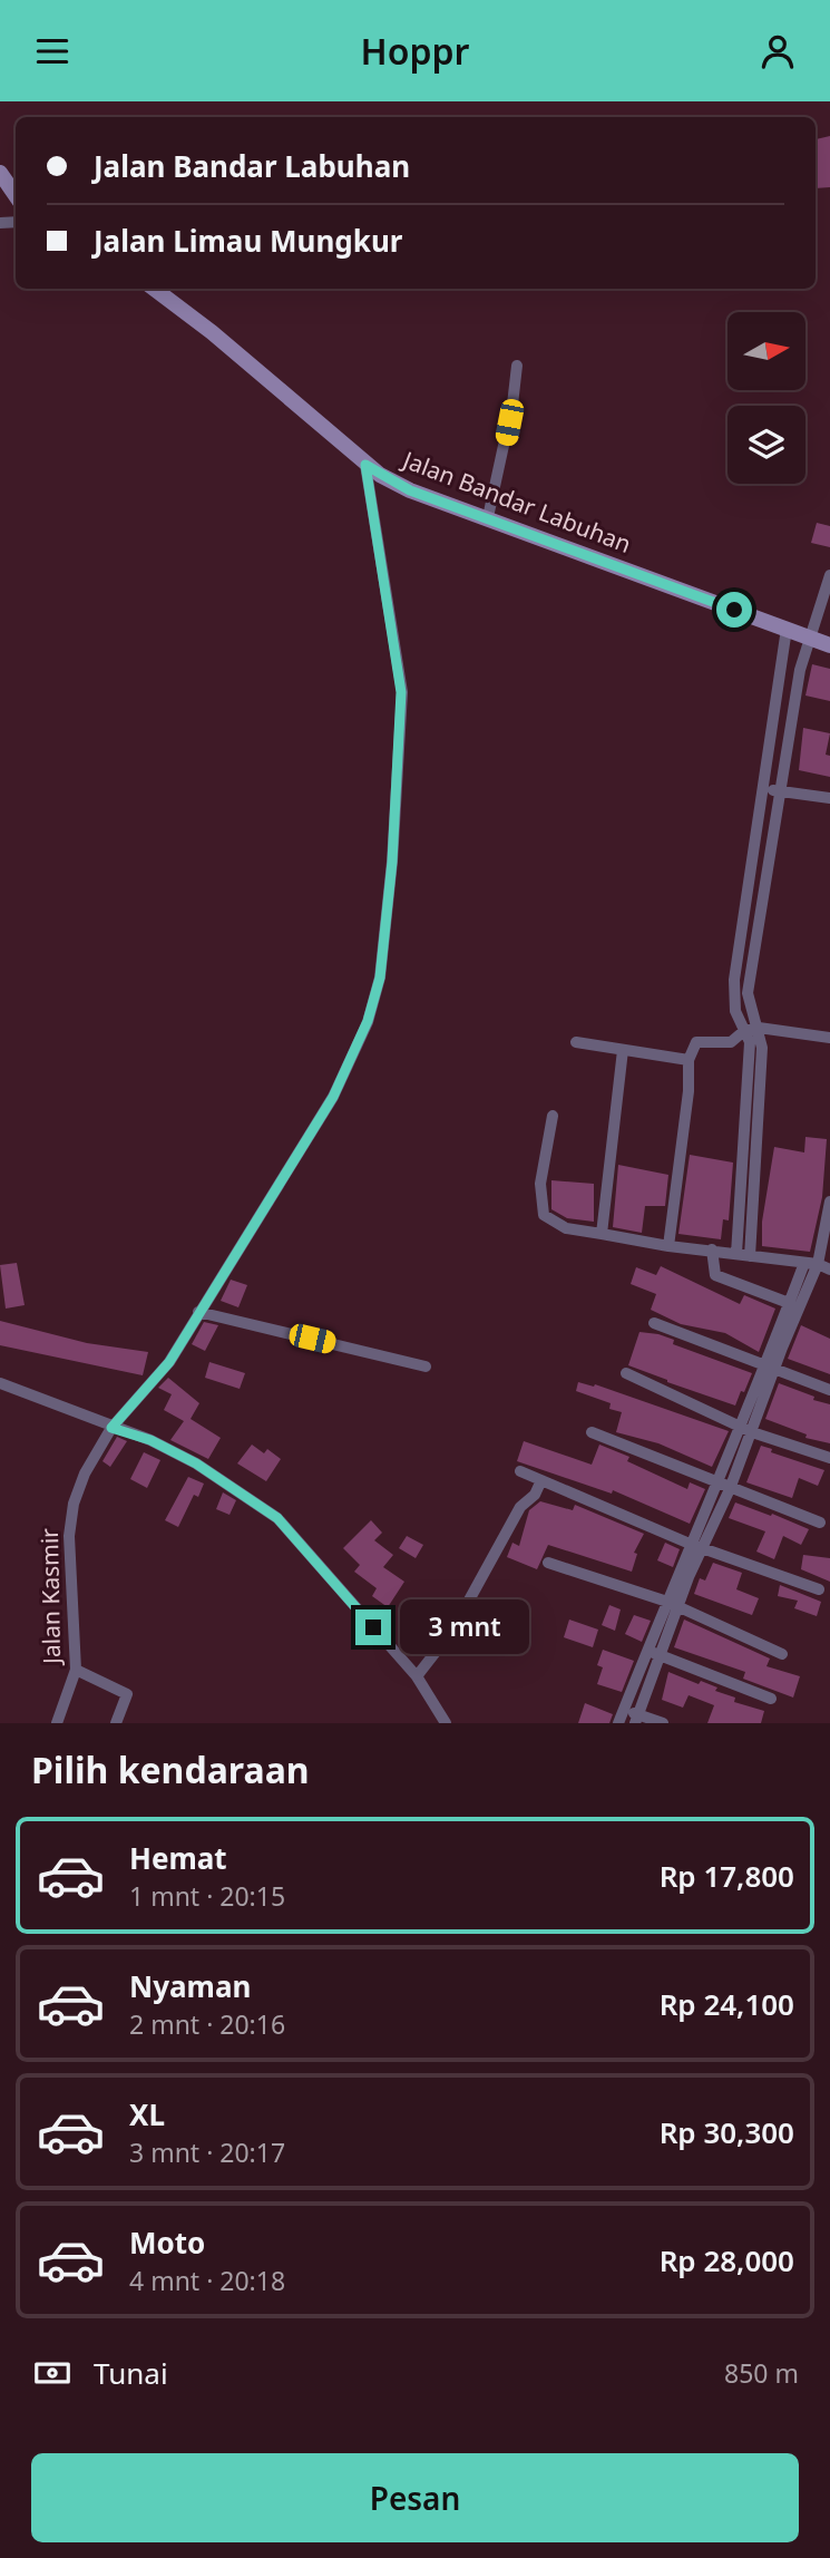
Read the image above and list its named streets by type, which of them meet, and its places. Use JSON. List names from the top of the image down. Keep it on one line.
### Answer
{"streets":{"main road":["Jalan Bandar Labuhan"],"street":["Jalan Kasmir"]},"crossings":[["Jalan Bandar Labuhan","Jalan Kasmir"]],"north":"right","page":{"header":"Hoppr","banner":["Jalan Bandar Labuhan","Jalan Limau Mungkur"],"bubble":"3 mnt","heading":"Pilih kendaraan","list":[{"name":"Hemat","note":"1 mnt · 20:15","value":"Rp 17,800"},{"name":"Nyaman","note":"2 mnt · 20:16","value":"Rp 24,100"},{"name":"XL","note":"3 mnt · 20:17","value":"Rp 30,300"},{"name":"Moto","note":"4 mnt · 20:18","value":"Rp 28,000"}],"pay":["Tunai","850 m"],"buttons":"Pesan"}}
